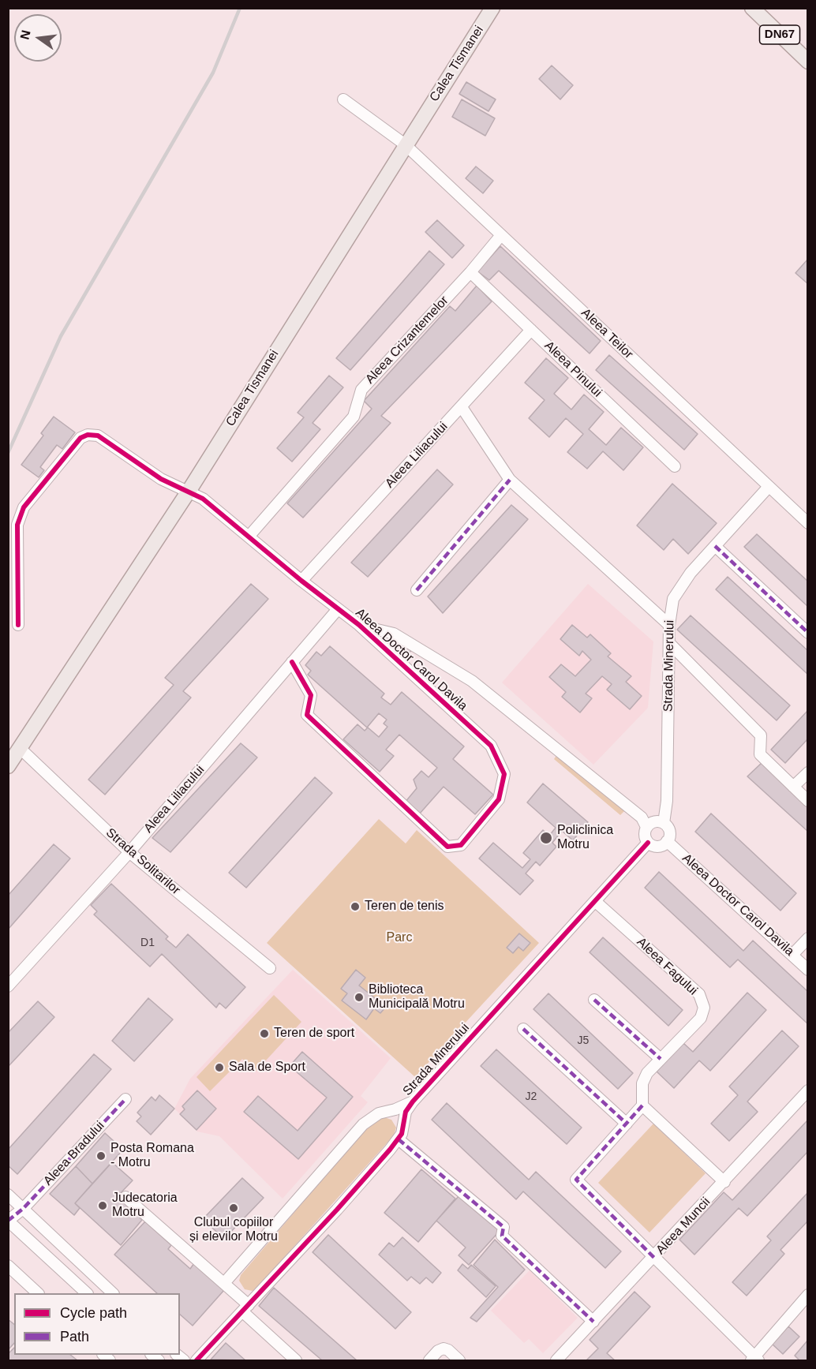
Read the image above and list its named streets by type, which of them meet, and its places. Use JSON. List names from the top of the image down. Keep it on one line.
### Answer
{"streets":{"main road":["DN67","Calea Tismanei"],"street":["Aleea Teilor","Aleea Crizantemelor","Aleea Pinului","Aleea Liliacului","Aleea Doctor Carol Davila","Strada Minerului","Strada Solitarilor","Aleea Fagului","Aleea Bradului","Aleea Muncii"]},"crossings":[["Calea Tismanei","Aleea Teilor"],["Calea Tismanei","Aleea Doctor Carol Davila"],["Calea Tismanei","Strada Solitarilor"],["Aleea Teilor","Aleea Crizantemelor"],["Aleea Teilor","Strada Minerului"],["Aleea Crizantemelor","Aleea Pinului"],["Aleea Crizantemelor","Aleea Doctor Carol Davila"],["Aleea Pinului","Aleea Liliacului"],["Aleea Liliacului","Aleea Doctor Carol Davila"],["Aleea Liliacului","Strada Solitarilor"],["Aleea Doctor Carol Davila","Strada Minerului"],["Strada Minerului","Aleea Fagului"]],"parks":["Parc"],"places":["Policlinica Motru","Teren de tenis","Biblioteca Municipală Motru","Teren de sport","Sala de Sport","Posta Romana - Motru","Judecatoria Motru","Clubul copiilor și elevilor Motru"],"house_numbers":["D1","J5","J2"],"legend":["Cycle path","Path"],"north":"left"}
